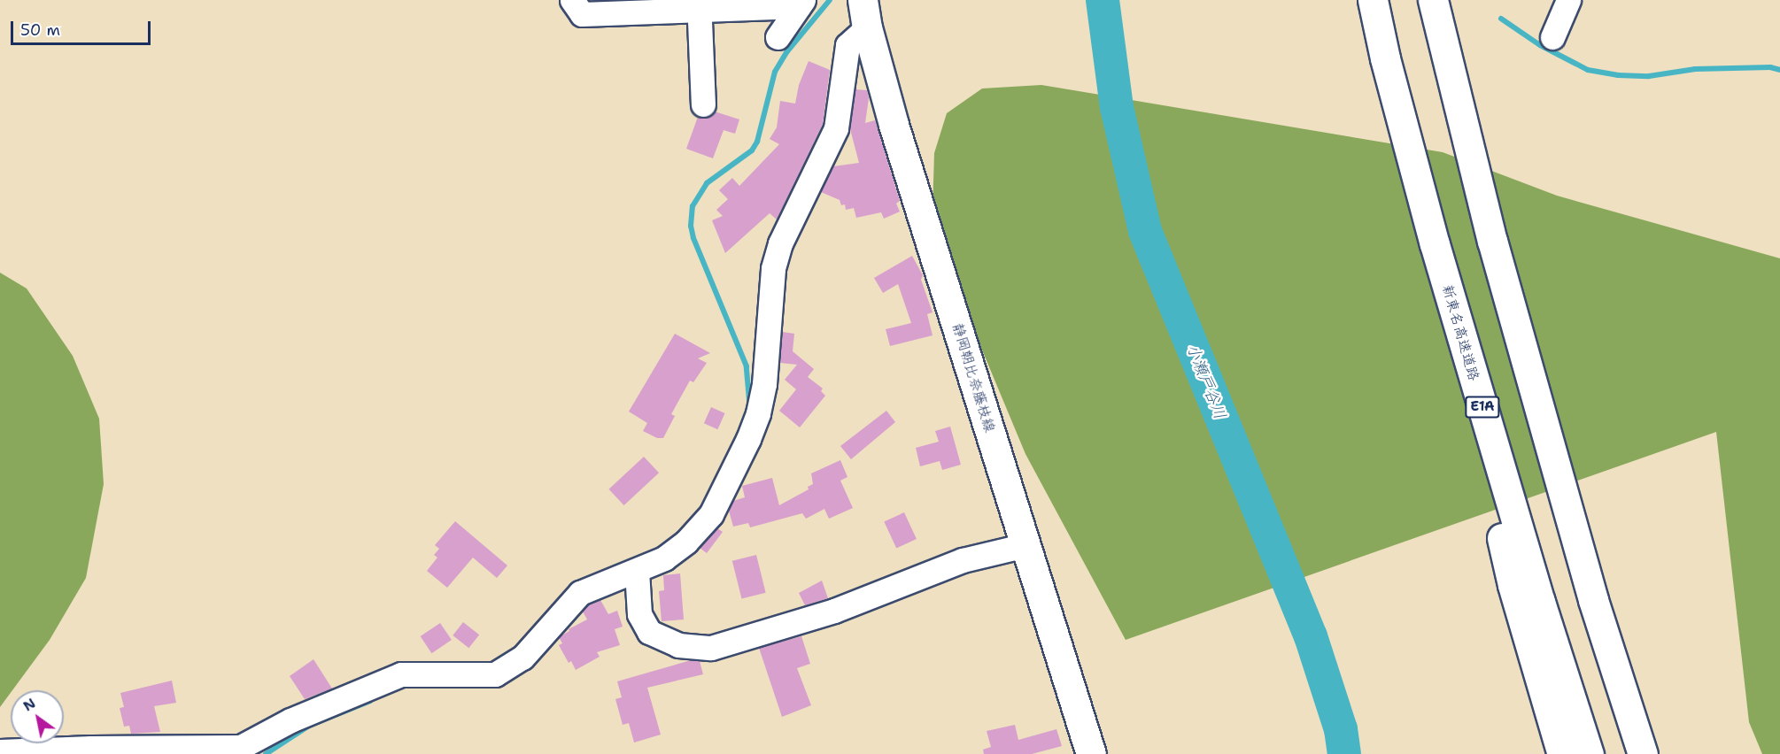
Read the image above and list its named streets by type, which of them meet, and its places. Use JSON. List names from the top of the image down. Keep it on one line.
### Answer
{"streets":{"main road":["新東名高速道路","静岡朝比奈藤枝線","E1A"]},"water":["小瀬戸谷川"],"scale_bar":"50 m","north":"top left"}
